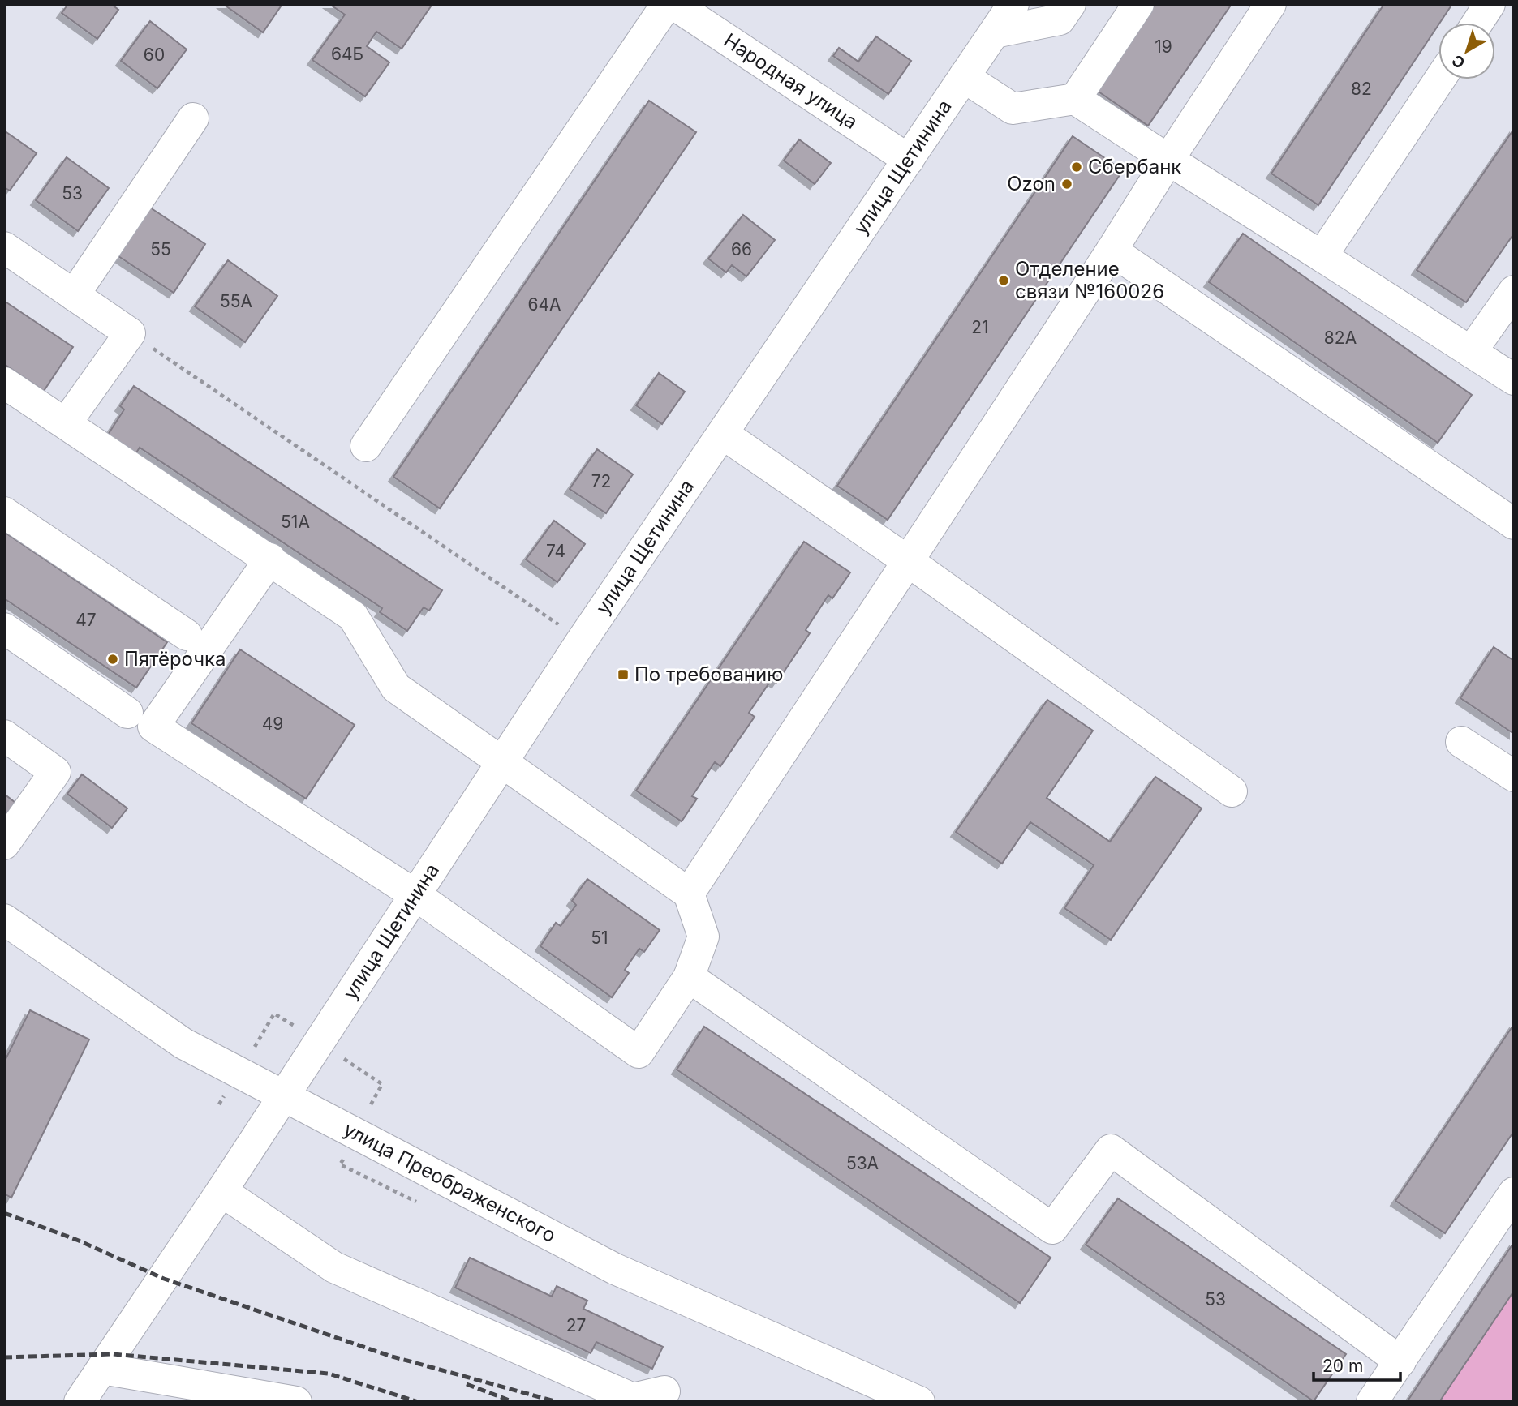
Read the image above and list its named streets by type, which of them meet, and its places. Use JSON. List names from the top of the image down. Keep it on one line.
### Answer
{"streets":{"street":["Народная улица","улица Щетинина","улица Преображенского"]},"crossings":[["Народная улица","улица Щетинина"],["улица Щетинина","улица Преображенского"]],"places":{"other":["Сбербанк","Ozon","Отделение связи №160026","Пятёрочка"],"transit":["По требованию"]},"house_numbers":["19","64Б","60","82","53","55","66","55А","64А","21","82А","72","51А","74","47","49","51","53А","53","27"],"scale_bar":"20 m","north":"bottom left"}
